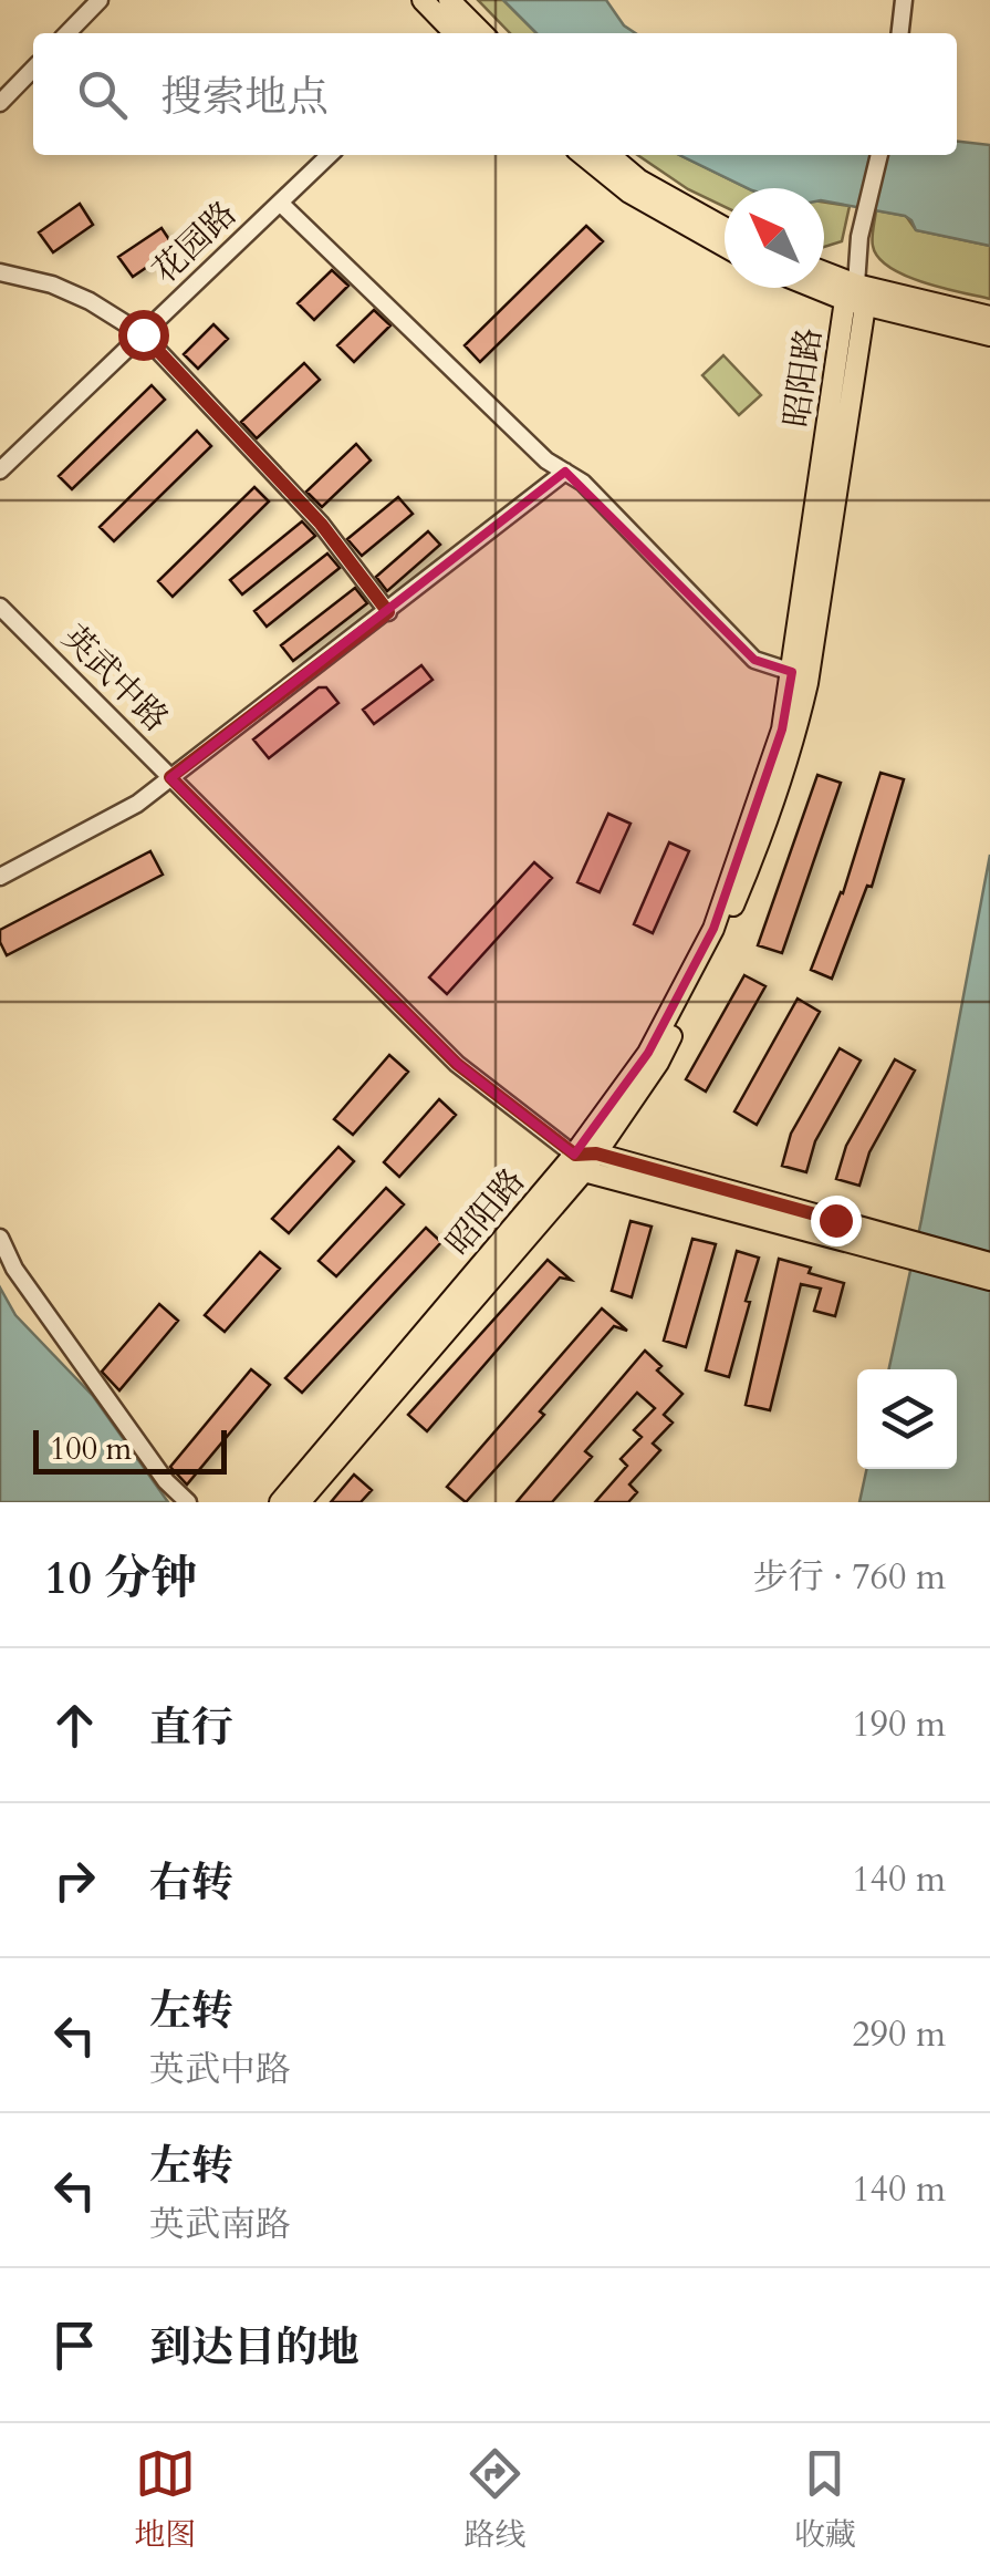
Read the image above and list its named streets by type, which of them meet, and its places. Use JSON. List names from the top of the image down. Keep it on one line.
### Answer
{"streets":{"main road":["昭阳路"],"street":["花园路","英武中路"]},"crossings":[["昭阳路","英武中路"]],"scale_bar":"100 m","north":"top left","page":{"search":"搜索地点","scale":"100 m","heading":["10 分钟","步行 · 760 m"],"list":[["直行","190 m"],["右转","140 m"],["左转","英武中路","290 m"],["左转","英武南路","140 m"],"到达目的地"],"nav":["地图","路线","收藏"]}}
